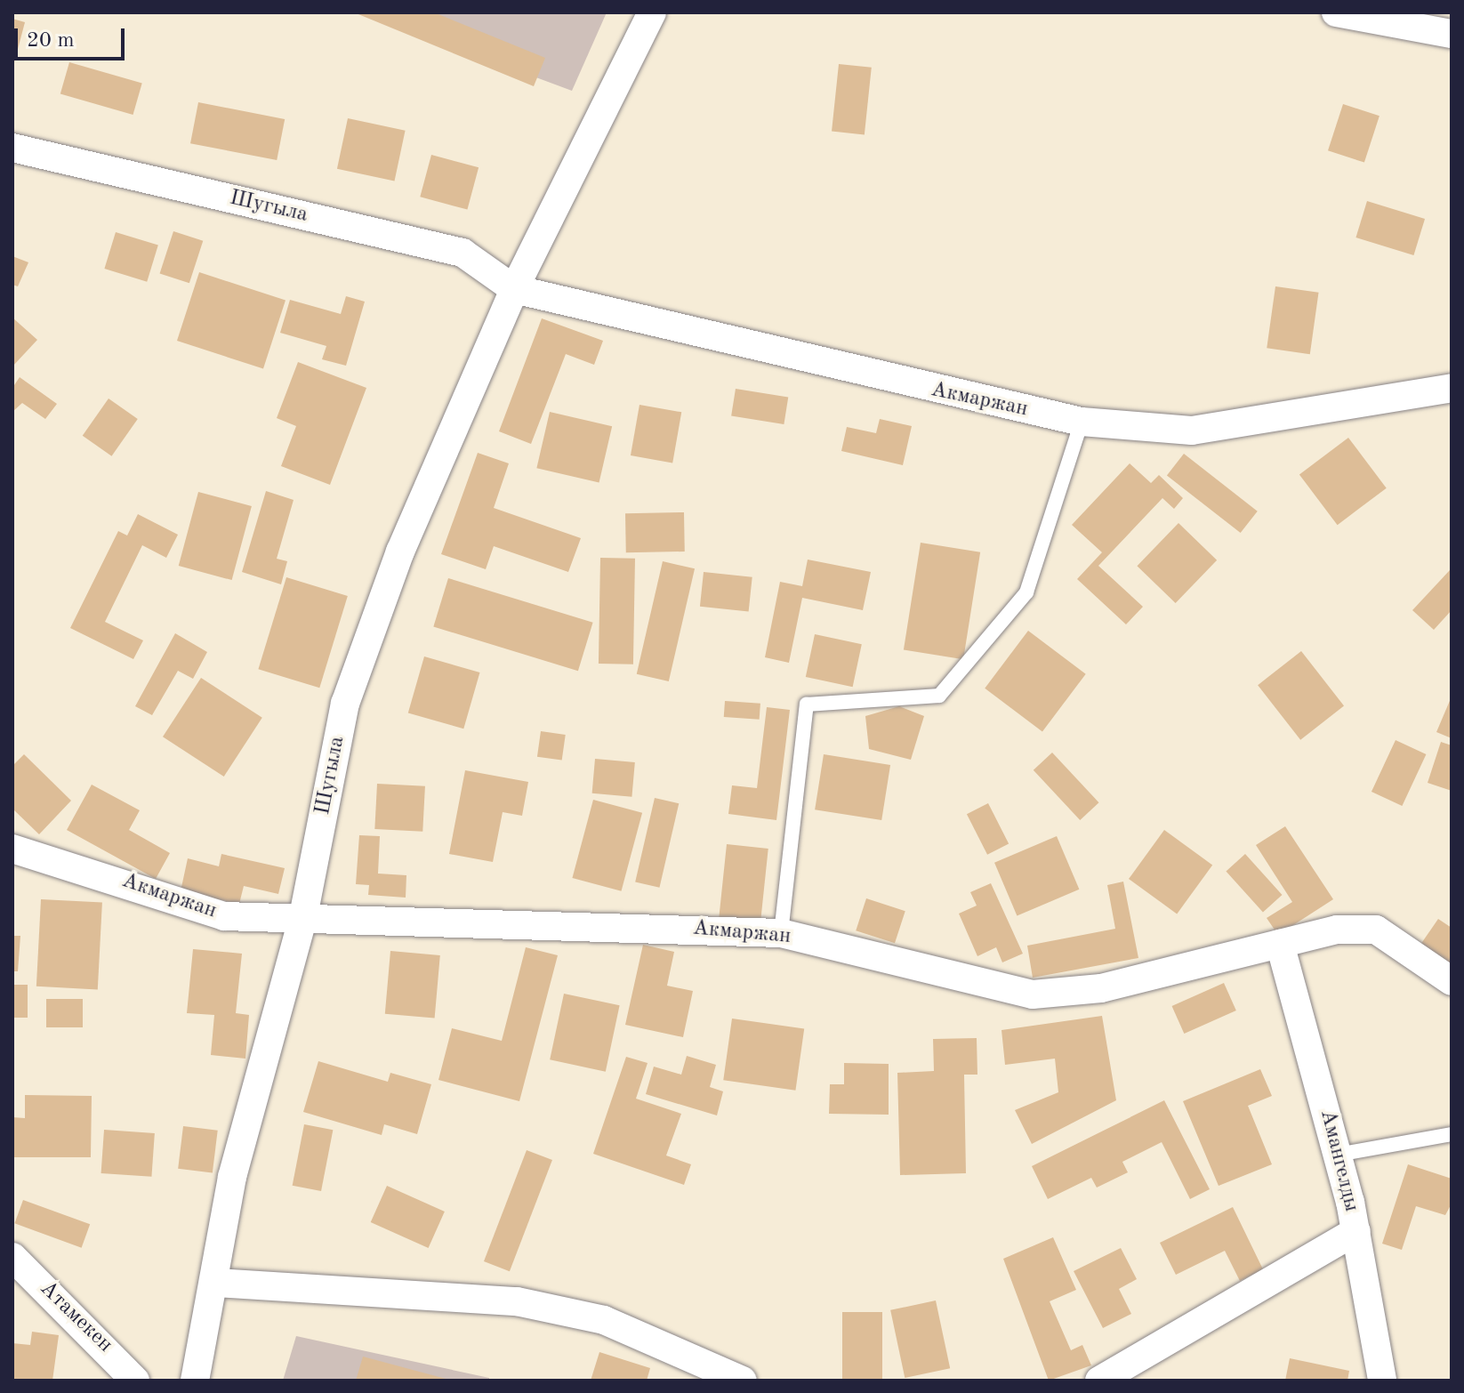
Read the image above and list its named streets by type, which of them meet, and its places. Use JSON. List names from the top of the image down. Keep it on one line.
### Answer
{"streets":{"street":["Шугыла","Акмаржан","Амангелды","Атамекен"]},"crossings":[["Шугыла","Акмаржан"],["Акмаржан","Амангелды"]],"scale_bar":"20 m"}
